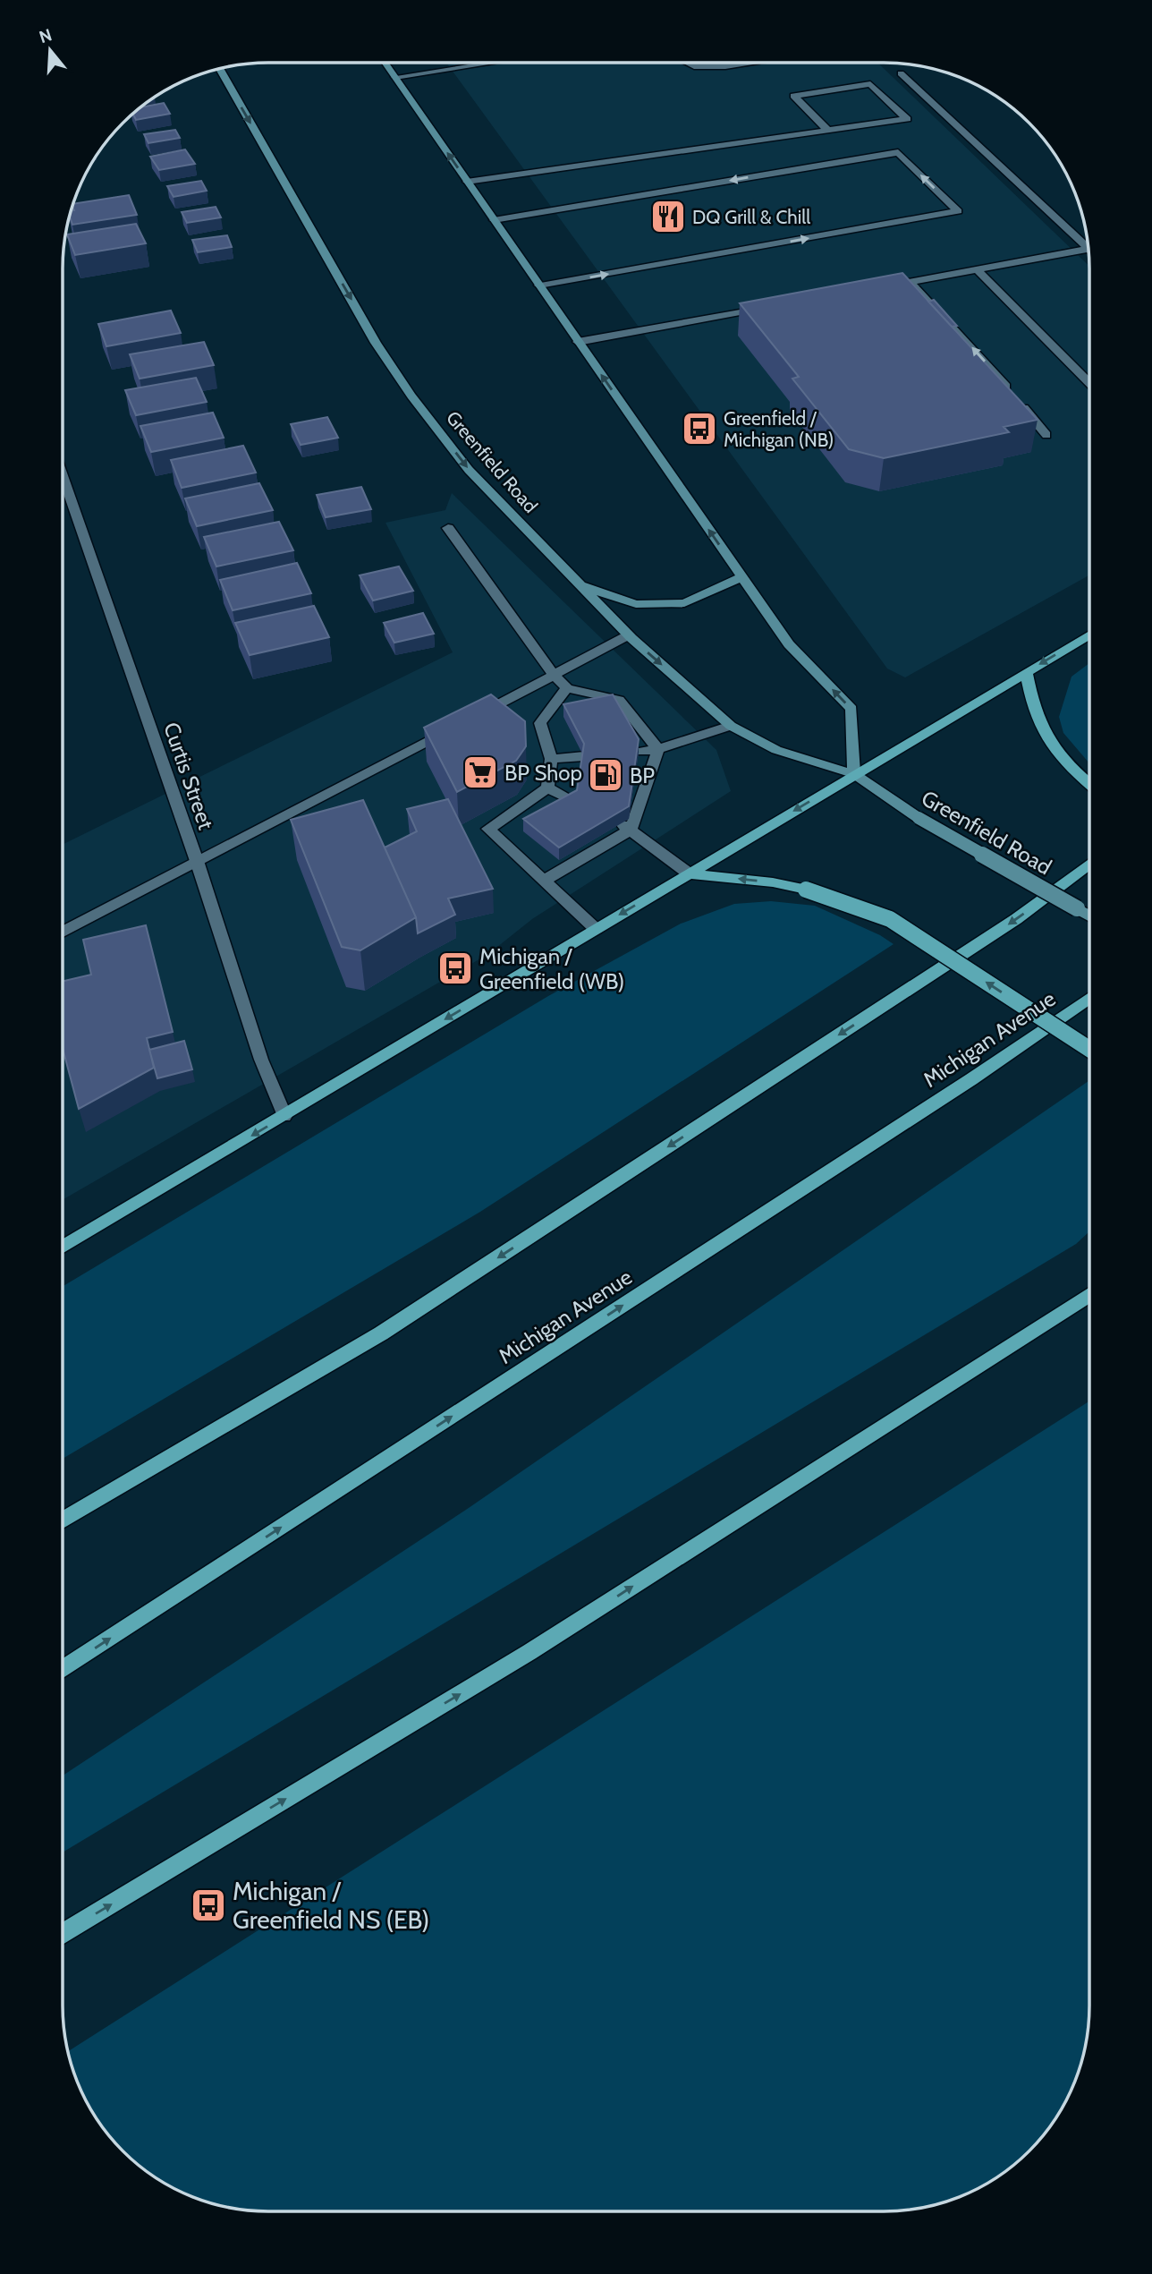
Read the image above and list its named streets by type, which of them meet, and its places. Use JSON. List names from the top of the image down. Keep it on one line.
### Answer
{"streets":{"main road":["Greenfield Road","Michigan Avenue"],"street":["Curtis Street"]},"one_way":["Greenfield Road"],"places":{"restaurant":["DQ Grill & Chill"],"bus stop":["Greenfield / Michigan (NB)","Michigan / Greenfield (WB)","Michigan / Greenfield NS (EB)"],"supermarket":["BP Shop"],"fuel station":["BP"]},"north":"top"}
